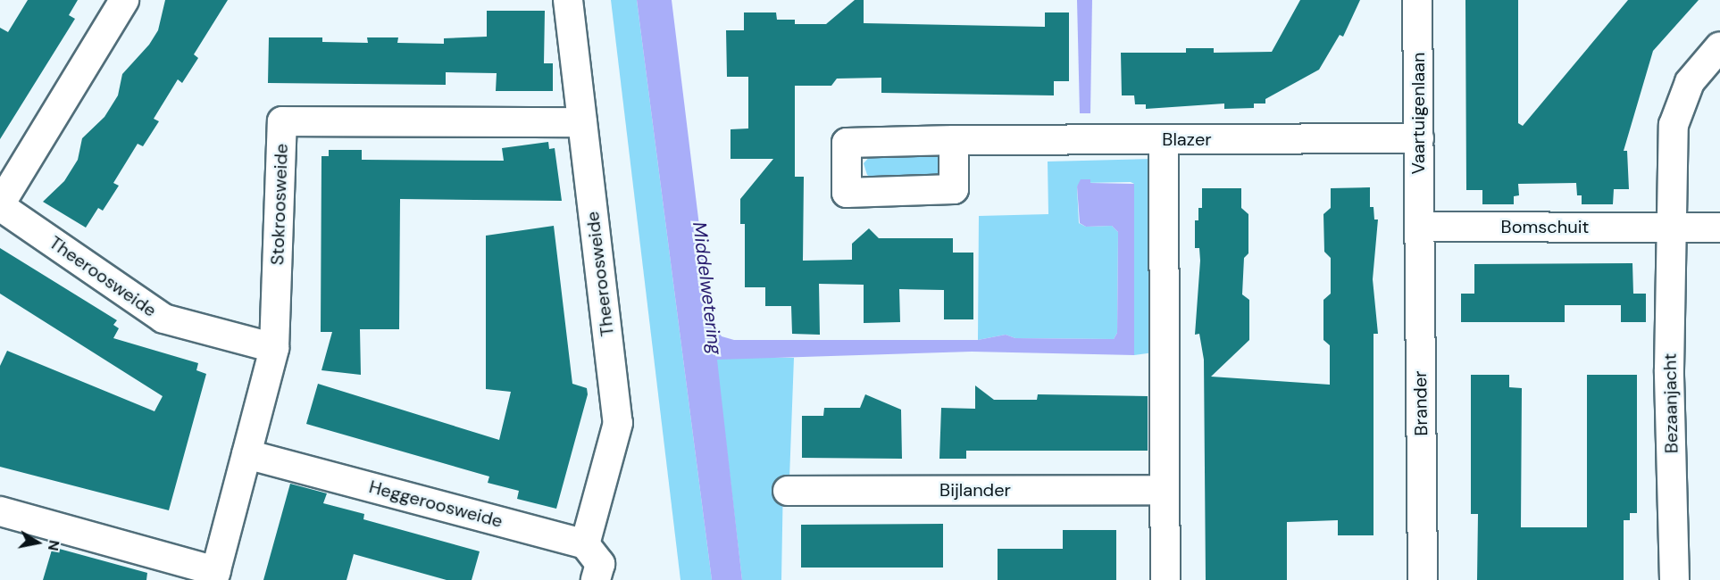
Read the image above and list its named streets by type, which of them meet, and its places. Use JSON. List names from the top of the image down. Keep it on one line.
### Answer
{"streets":{"street":["Vaartuigenlaan","Blazer","Stokroosweide","Bomschuit","Theeroosweide","Brander","Bezaanjacht","Bijlander","Heggeroosweide"]},"crossings":[["Vaartuigenlaan","Blazer"],["Vaartuigenlaan","Bomschuit"],["Vaartuigenlaan","Brander"],["Stokroosweide","Theeroosweide"],["Stokroosweide","Heggeroosweide"],["Bomschuit","Brander"],["Bomschuit","Bezaanjacht"],["Theeroosweide","Heggeroosweide"]],"water":["Middelwetering"],"north":"right"}
